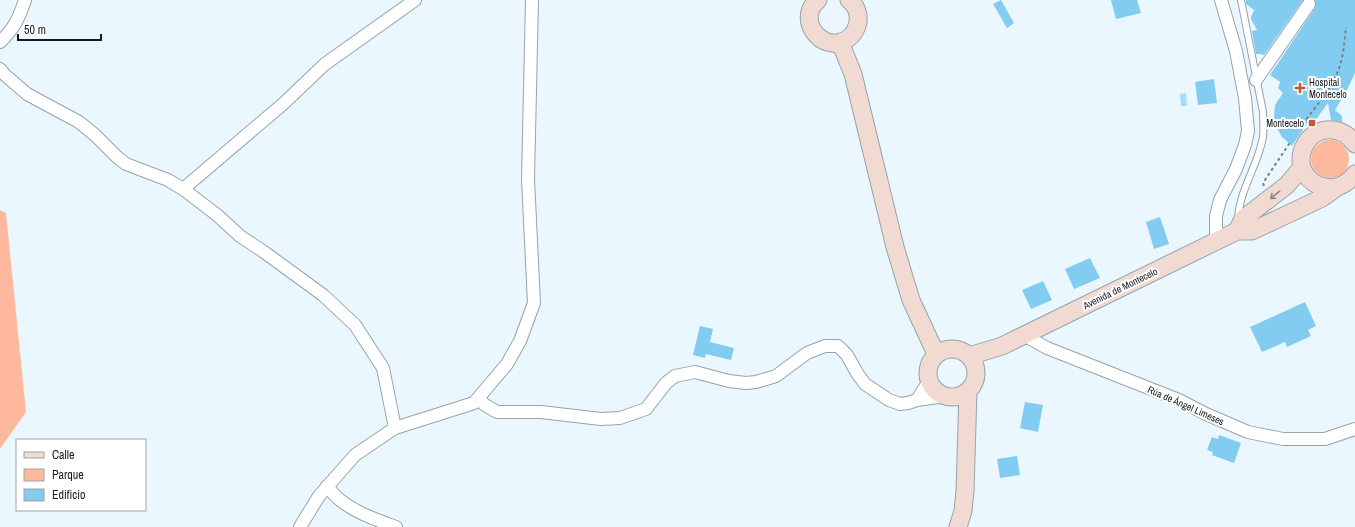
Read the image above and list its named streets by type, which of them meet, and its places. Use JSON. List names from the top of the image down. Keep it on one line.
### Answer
{"streets":{"street":["Avenida de Montecelo","Rúa de Ángel Limeses"]},"crossings":[["Avenida de Montecelo","Rúa de Ángel Limeses"]],"places":{"health":["Hospital Montecelo"],"transit":["Montecelo"]},"legend":["Calle","Parque","Edificio"],"scale_bar":"50 m"}
